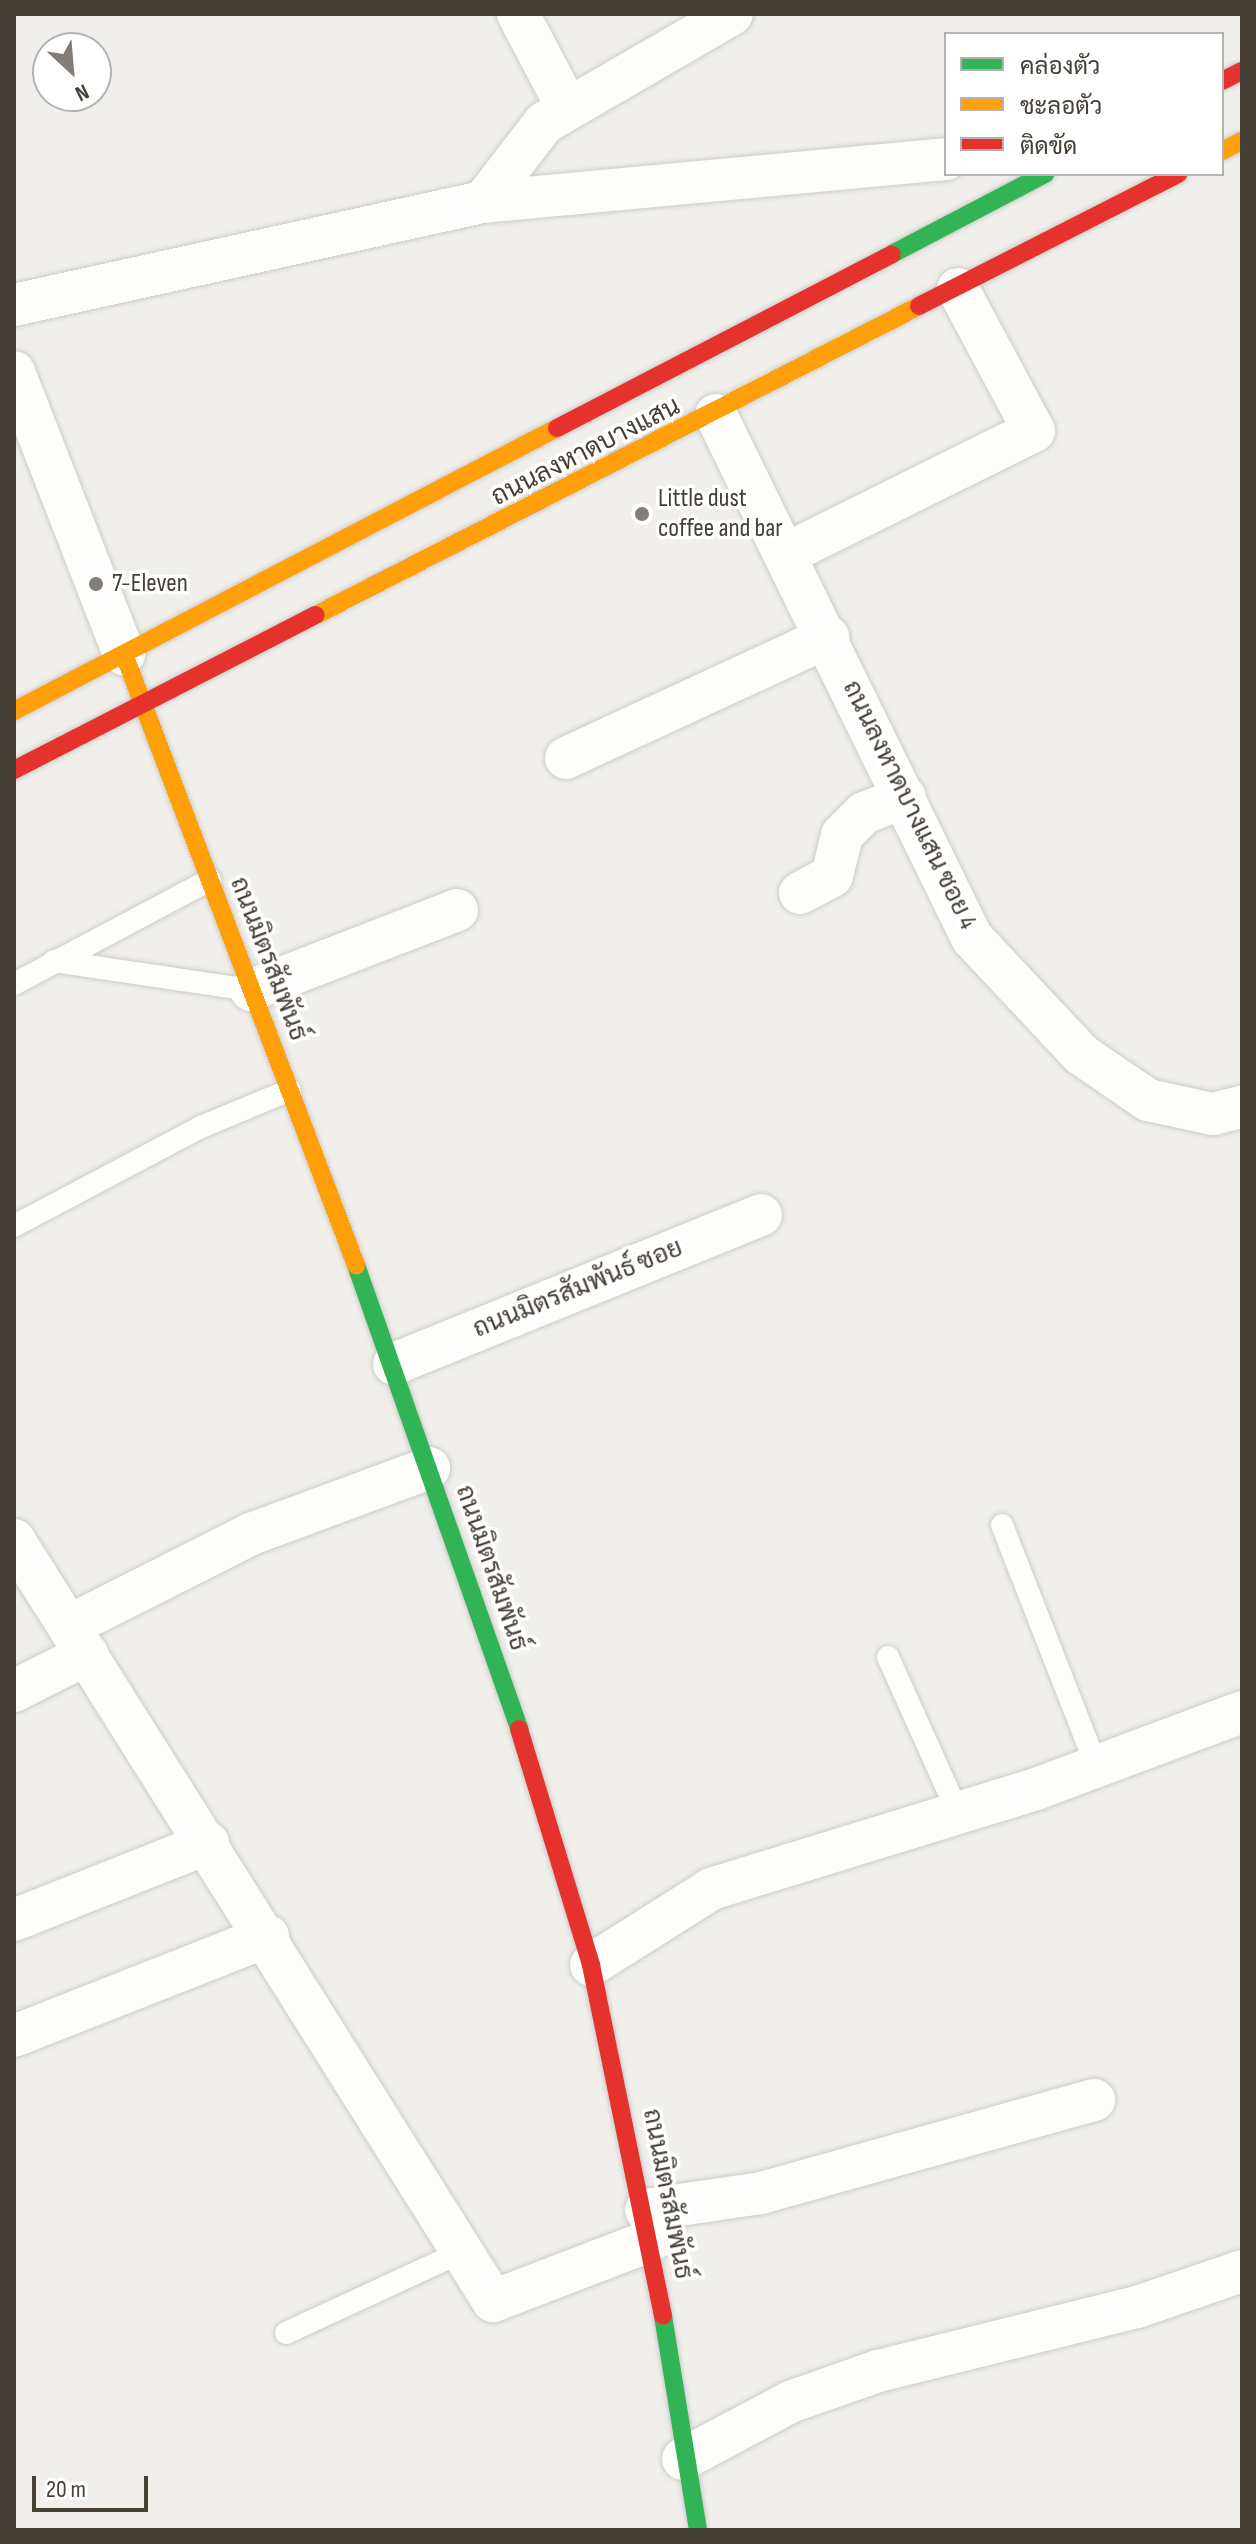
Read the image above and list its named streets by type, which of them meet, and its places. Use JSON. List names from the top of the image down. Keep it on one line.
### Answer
{"streets":{"main road":["ถนนลงหาดบางแสน","ถนนมิตรสัมพันธ์"],"street":["ถนนลงหาดบางแสน ซอย 4","ถนนมิตรสัมพันธ์ ซอย"]},"crossings":[["ถนนลงหาดบางแสน","ถนนลงหาดบางแสน ซอย 4"],["ถนนลงหาดบางแสน","ถนนมิตรสัมพันธ์"],["ถนนมิตรสัมพันธ์","ถนนมิตรสัมพันธ์ ซอย"]],"places":["Little dust coffee and bar","7-Eleven"],"legend":["คล่องตัว","ชะลอตัว","ติดขัด"],"scale_bar":"20 m","north":"bottom right"}
